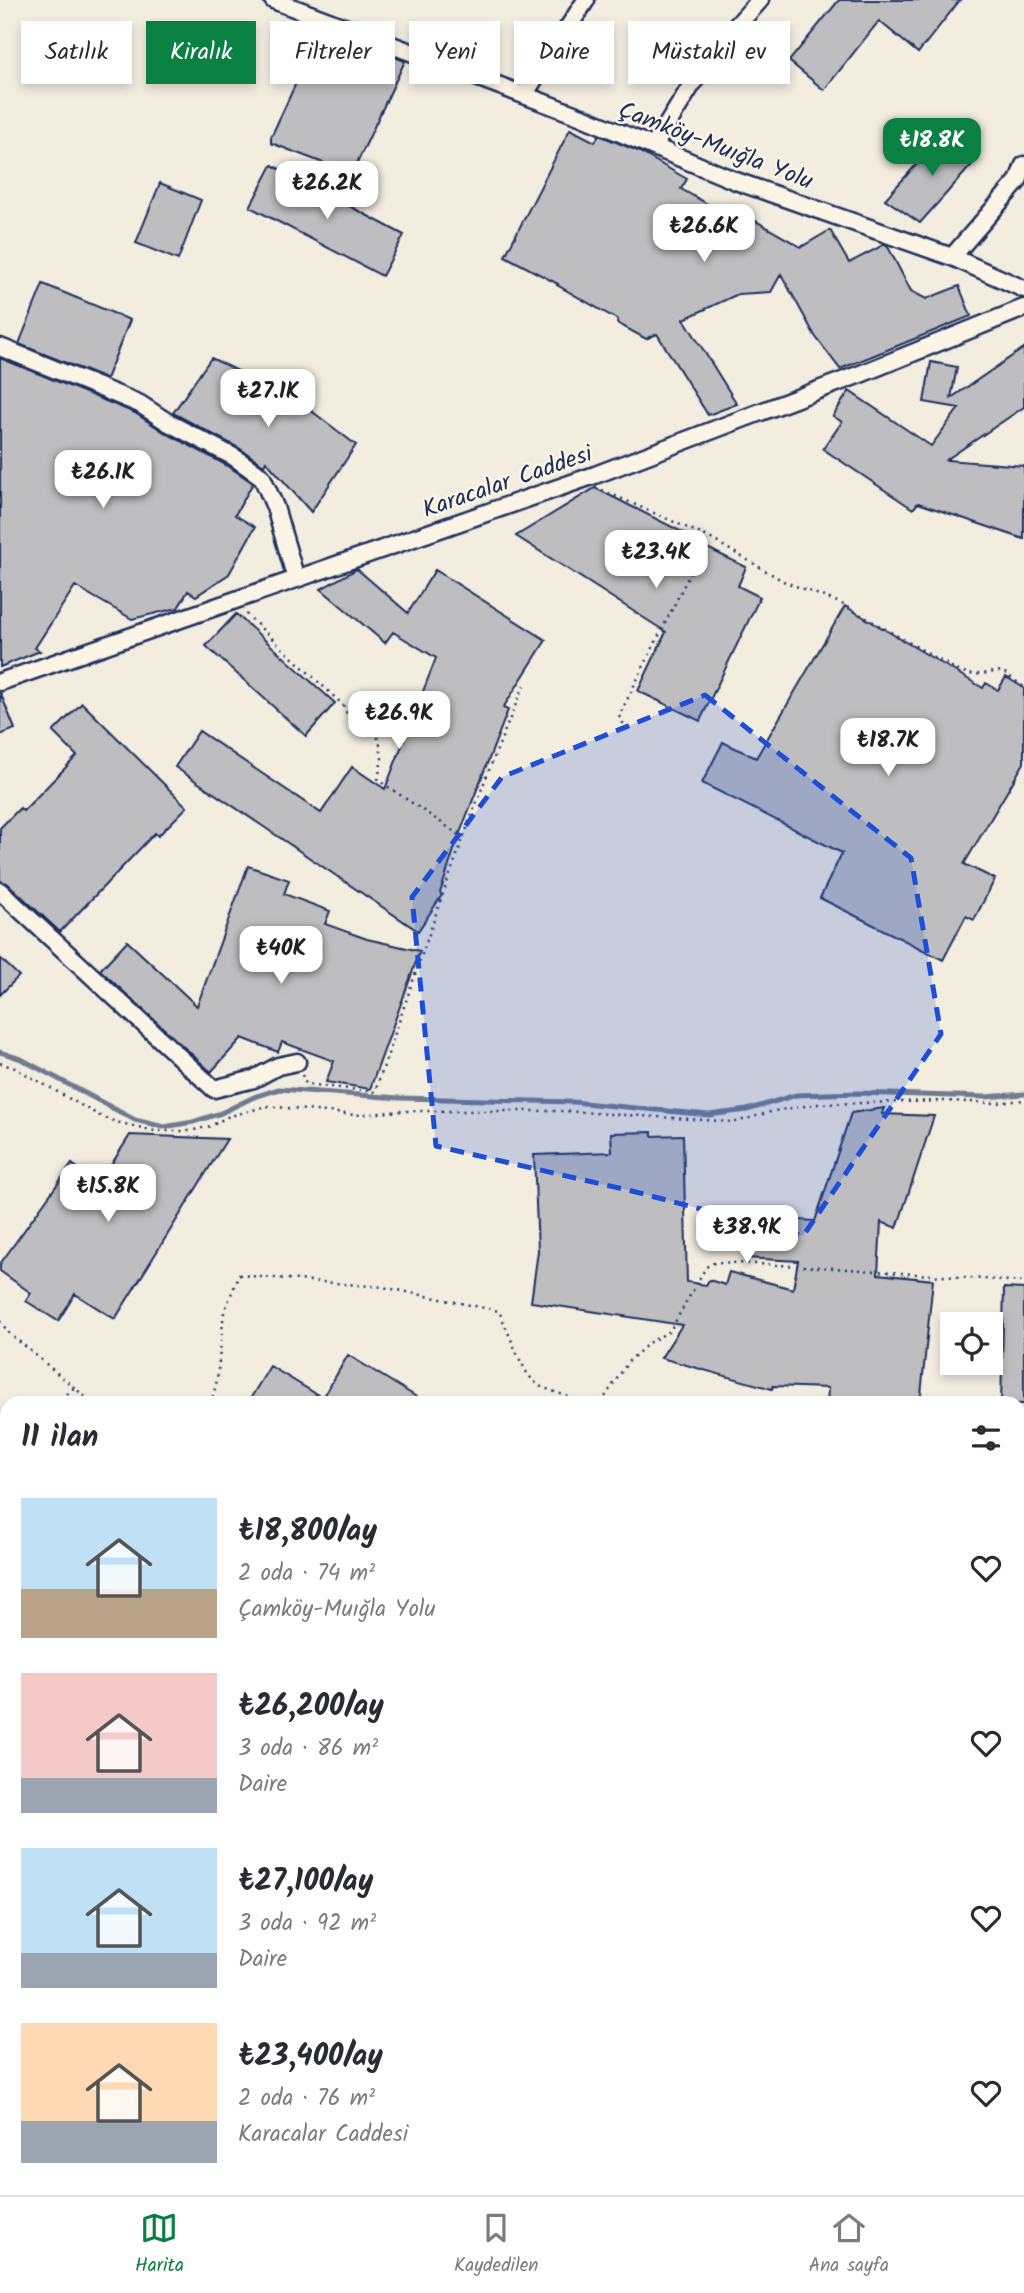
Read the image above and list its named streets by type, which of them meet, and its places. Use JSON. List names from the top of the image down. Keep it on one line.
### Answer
{"streets":{"street":["Çamköy-Muığla Yolu","Karacalar Caddesi"]},"page":{"chip":["Satılık","Kiralık","Filtreler","Yeni","Daire","Müstakil ev"],"price":["₺18.8K","₺26.2K","₺26.6K","₺27.1K","₺26.1K","₺23.4K","₺26.9K","₺18.7K","₺40K","₺15.8K","₺38.9K"],"heading":"11 ilan","list":[{"name":"₺18,800/ay","note":"2 oda · 74 m² · Çamköy-Muığla Yolu"},{"name":"₺26,200/ay","note":"3 oda · 86 m² · Daire"},{"name":"₺27,100/ay","note":"3 oda · 92 m² · Daire"},{"name":"₺23,400/ay","note":"2 oda · 76 m² · Karacalar Caddesi"}],"tabs":["Harita","Kaydedilen","Ana sayfa"]}}
